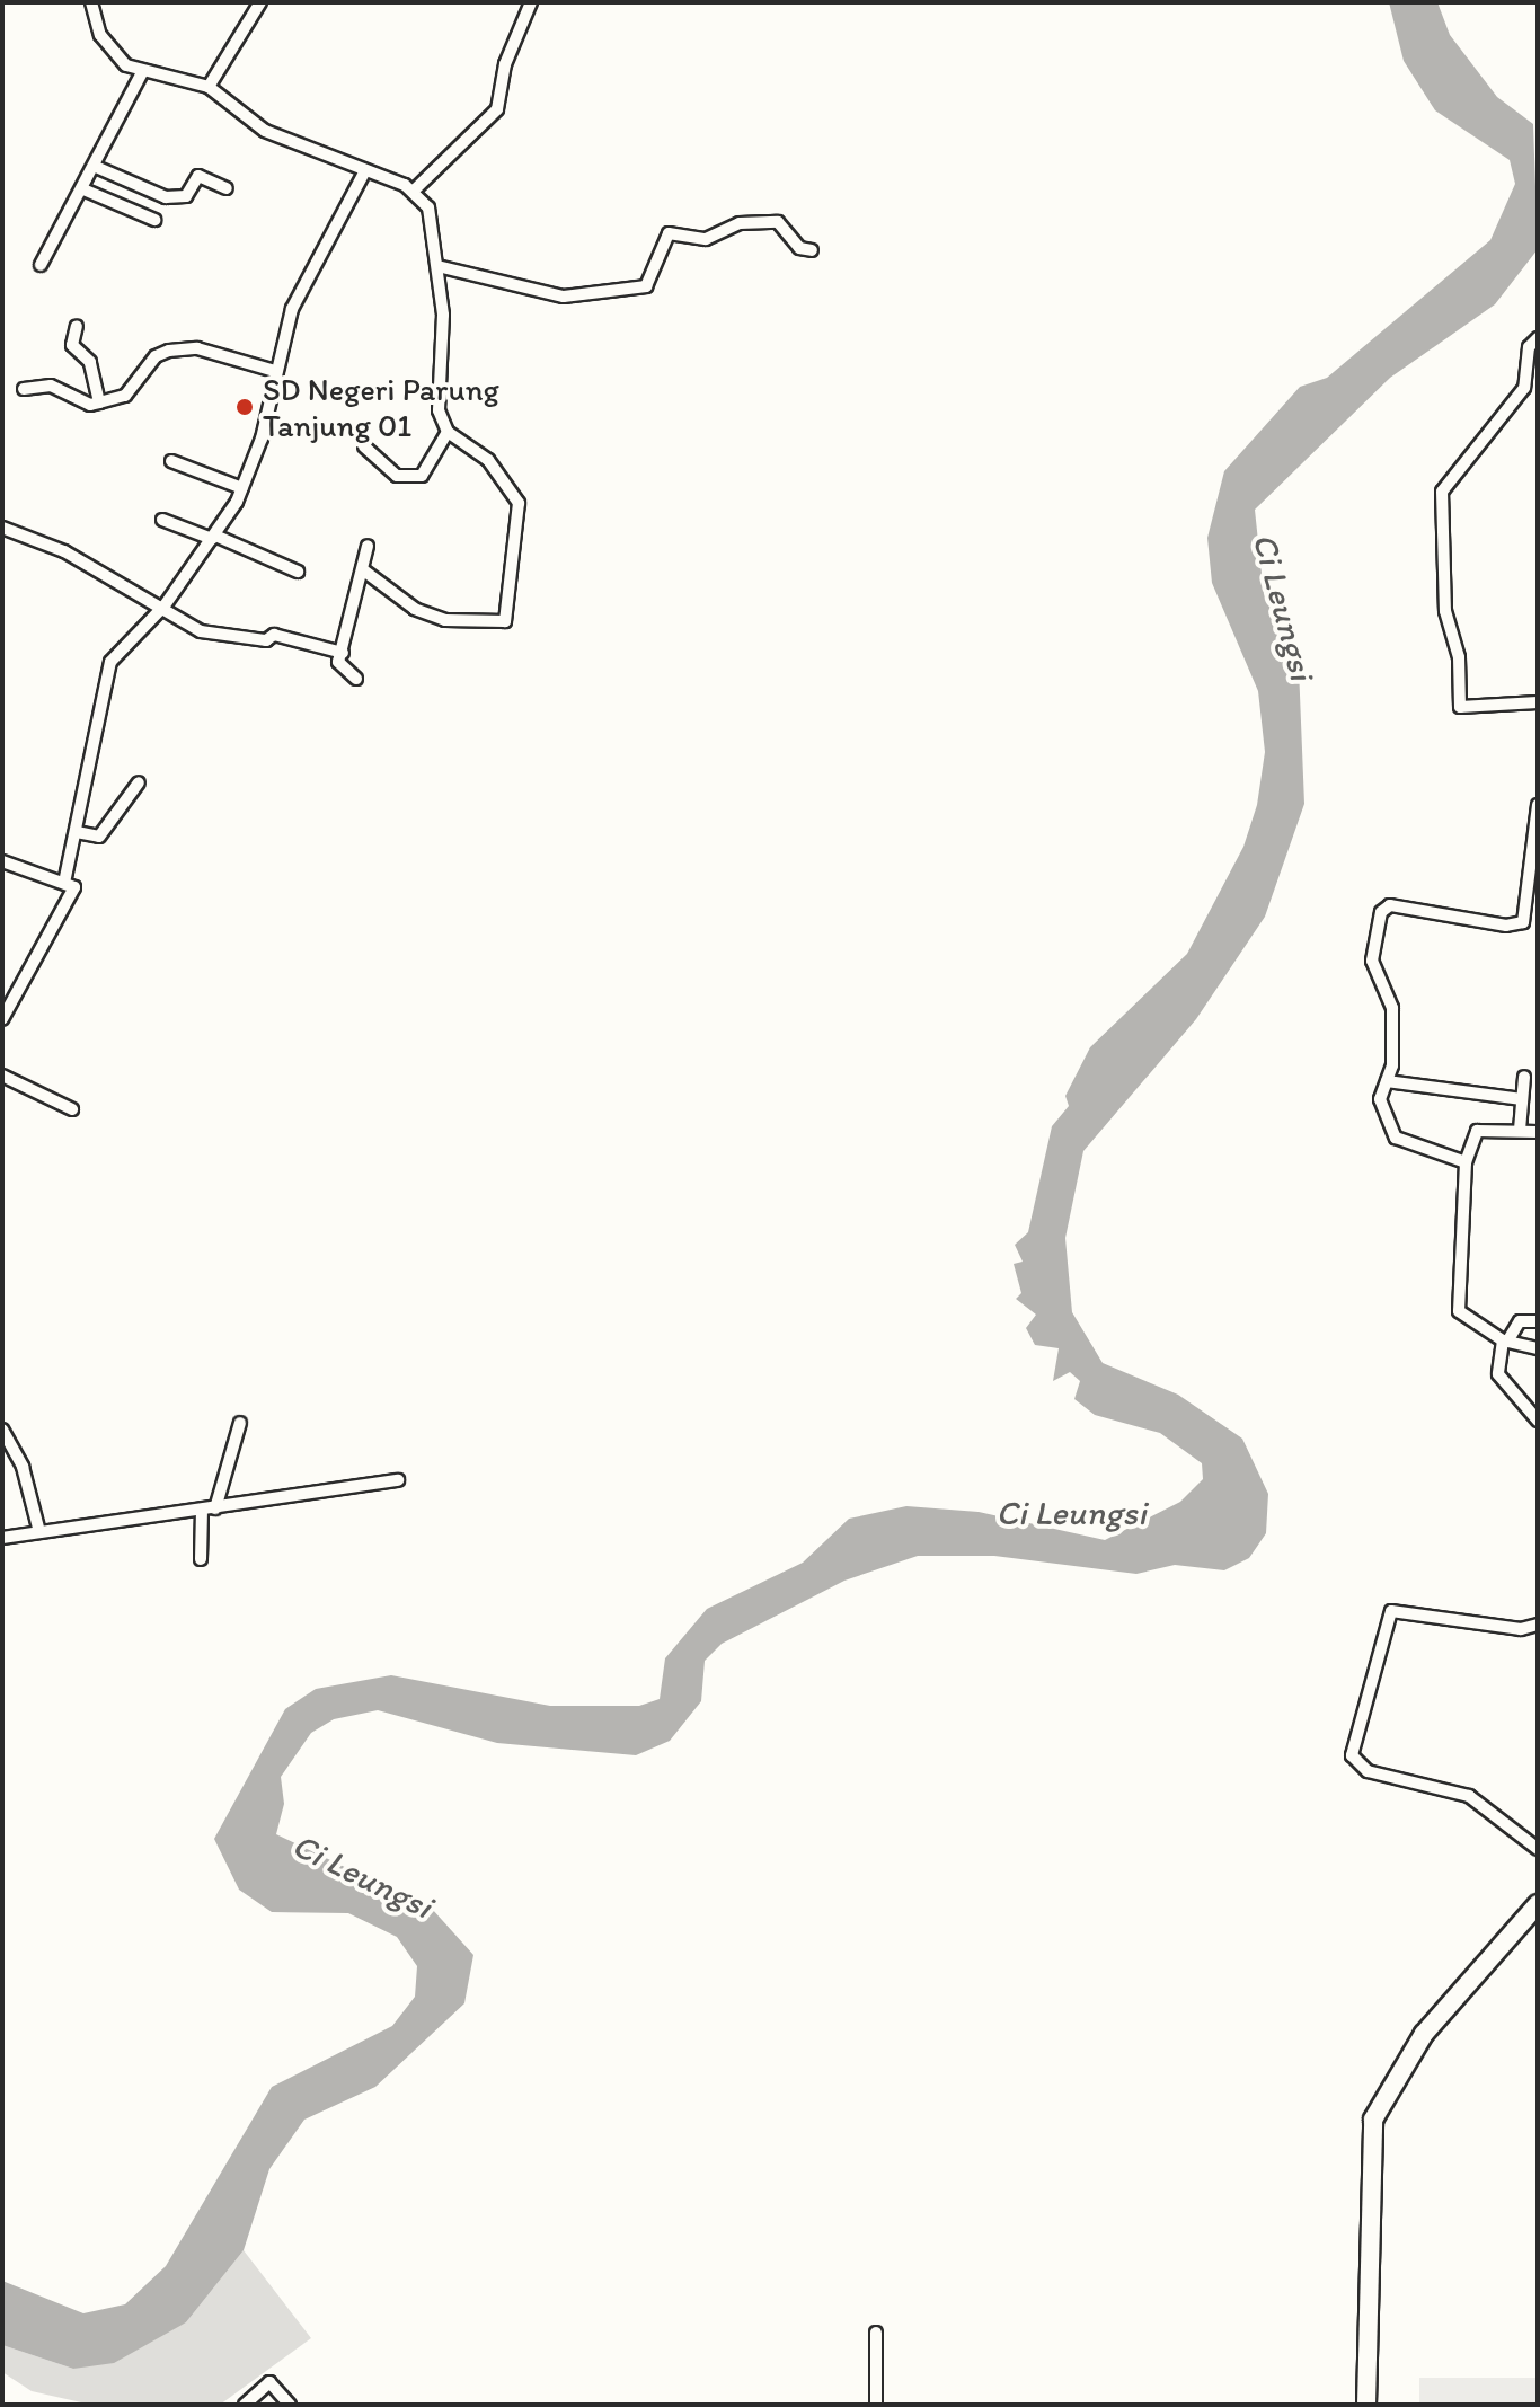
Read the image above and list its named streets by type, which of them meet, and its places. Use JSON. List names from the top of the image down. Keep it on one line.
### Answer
{"water":["Ci Leungsi"],"places":["SD Negeri Parung Tanjung 01"]}
